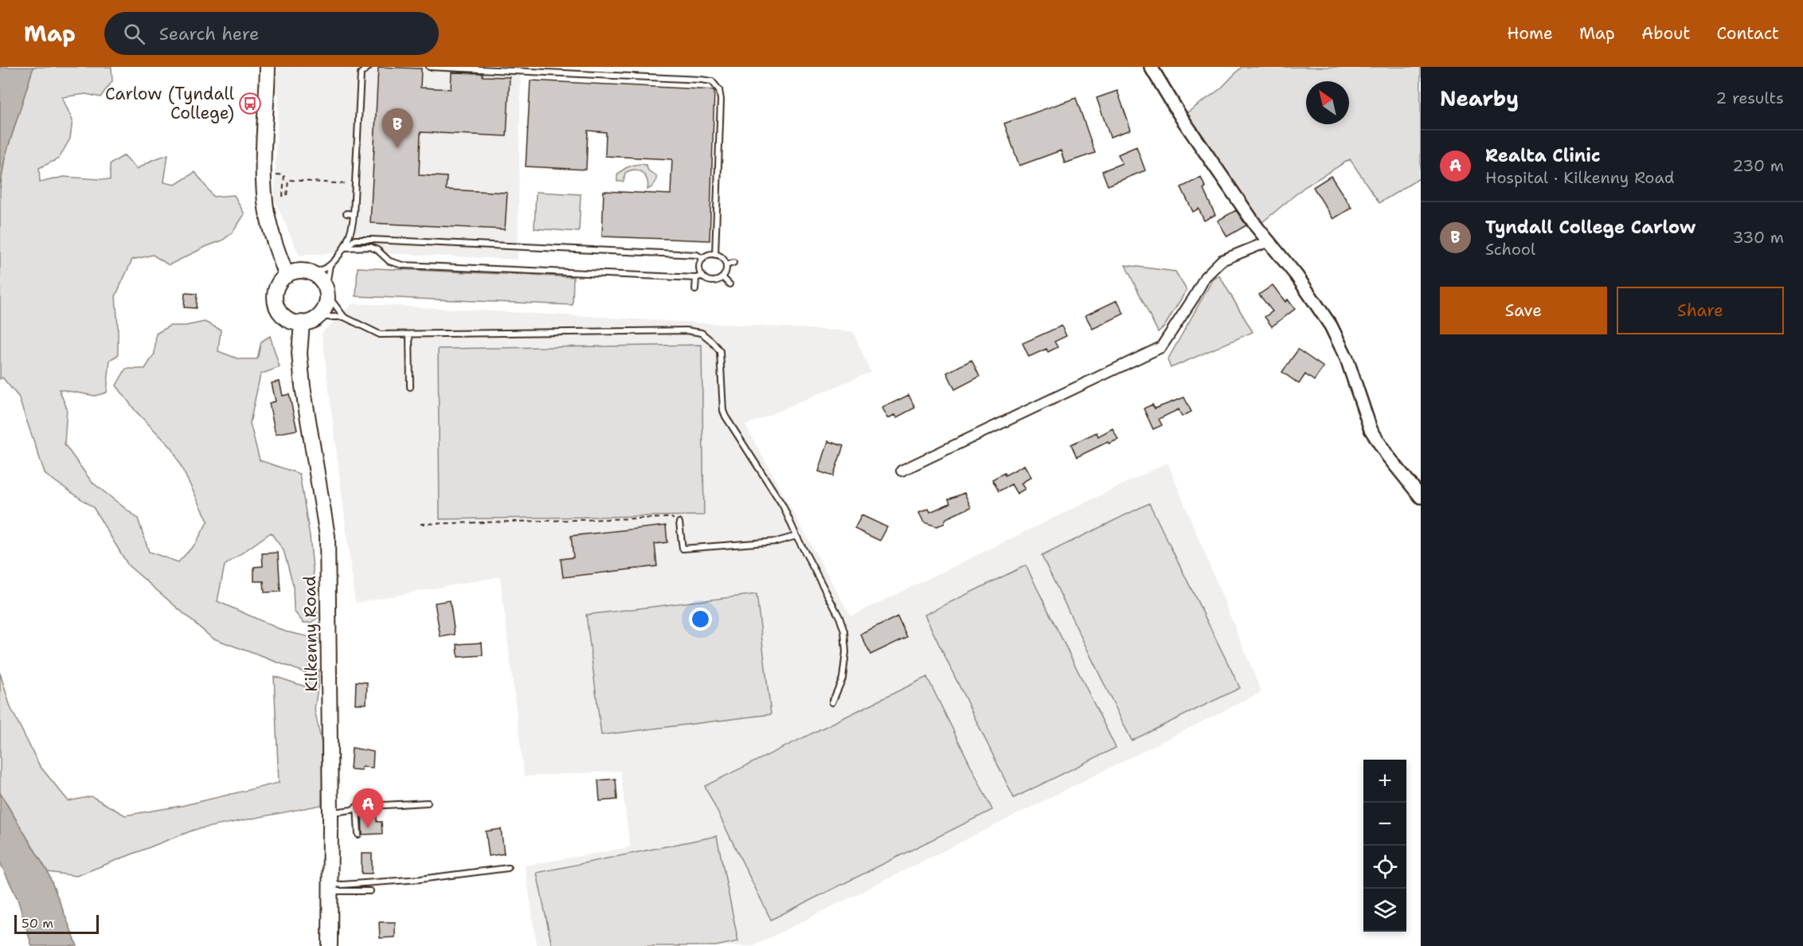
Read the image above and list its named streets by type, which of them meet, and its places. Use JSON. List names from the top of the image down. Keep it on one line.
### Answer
{"streets":{"main road":["Kilkenny Road"]},"places":{"bus stop":["Carlow (Tyndall College)"]},"scale_bar":"50 m","north":"top left","page":{"header":"Map","search":"Search here","nav":["Home","Map","About","Contact"],"heading":["Nearby","2 results"],"pins":["B","A"],"list":[{"mark":"A","name":"Realta Clinic","note":"Hospital · Kilkenny Road","value":"230 m"},{"mark":"B","name":"Tyndall College Carlow","note":"School","value":"330 m"}],"buttons":["Save","Share"],"map_buttons":["+","−"],"scale":"50 m"}}
